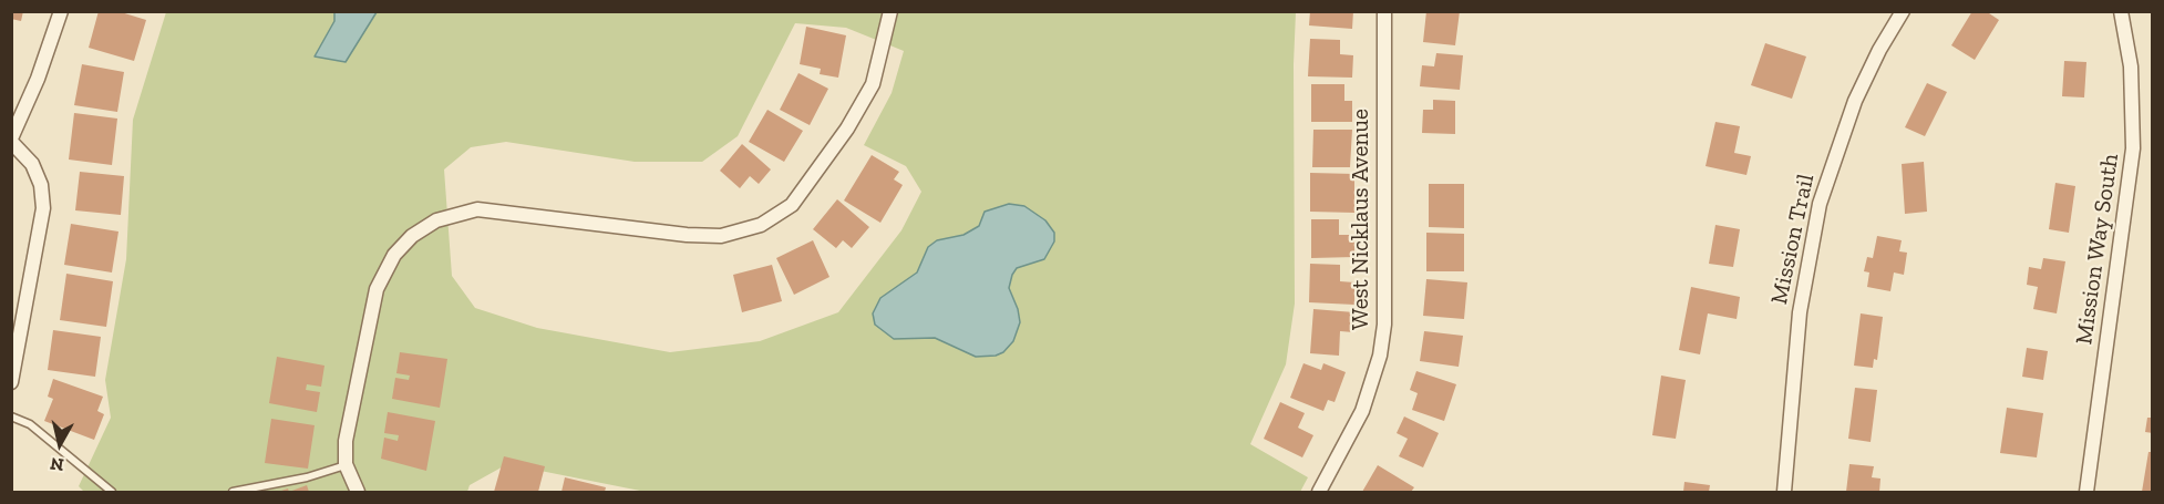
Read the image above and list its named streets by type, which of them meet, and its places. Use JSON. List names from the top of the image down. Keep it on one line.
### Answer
{"streets":{"street":["West Nicklaus Avenue","Mission Trail","Mission Way South"]},"north":"bottom"}
